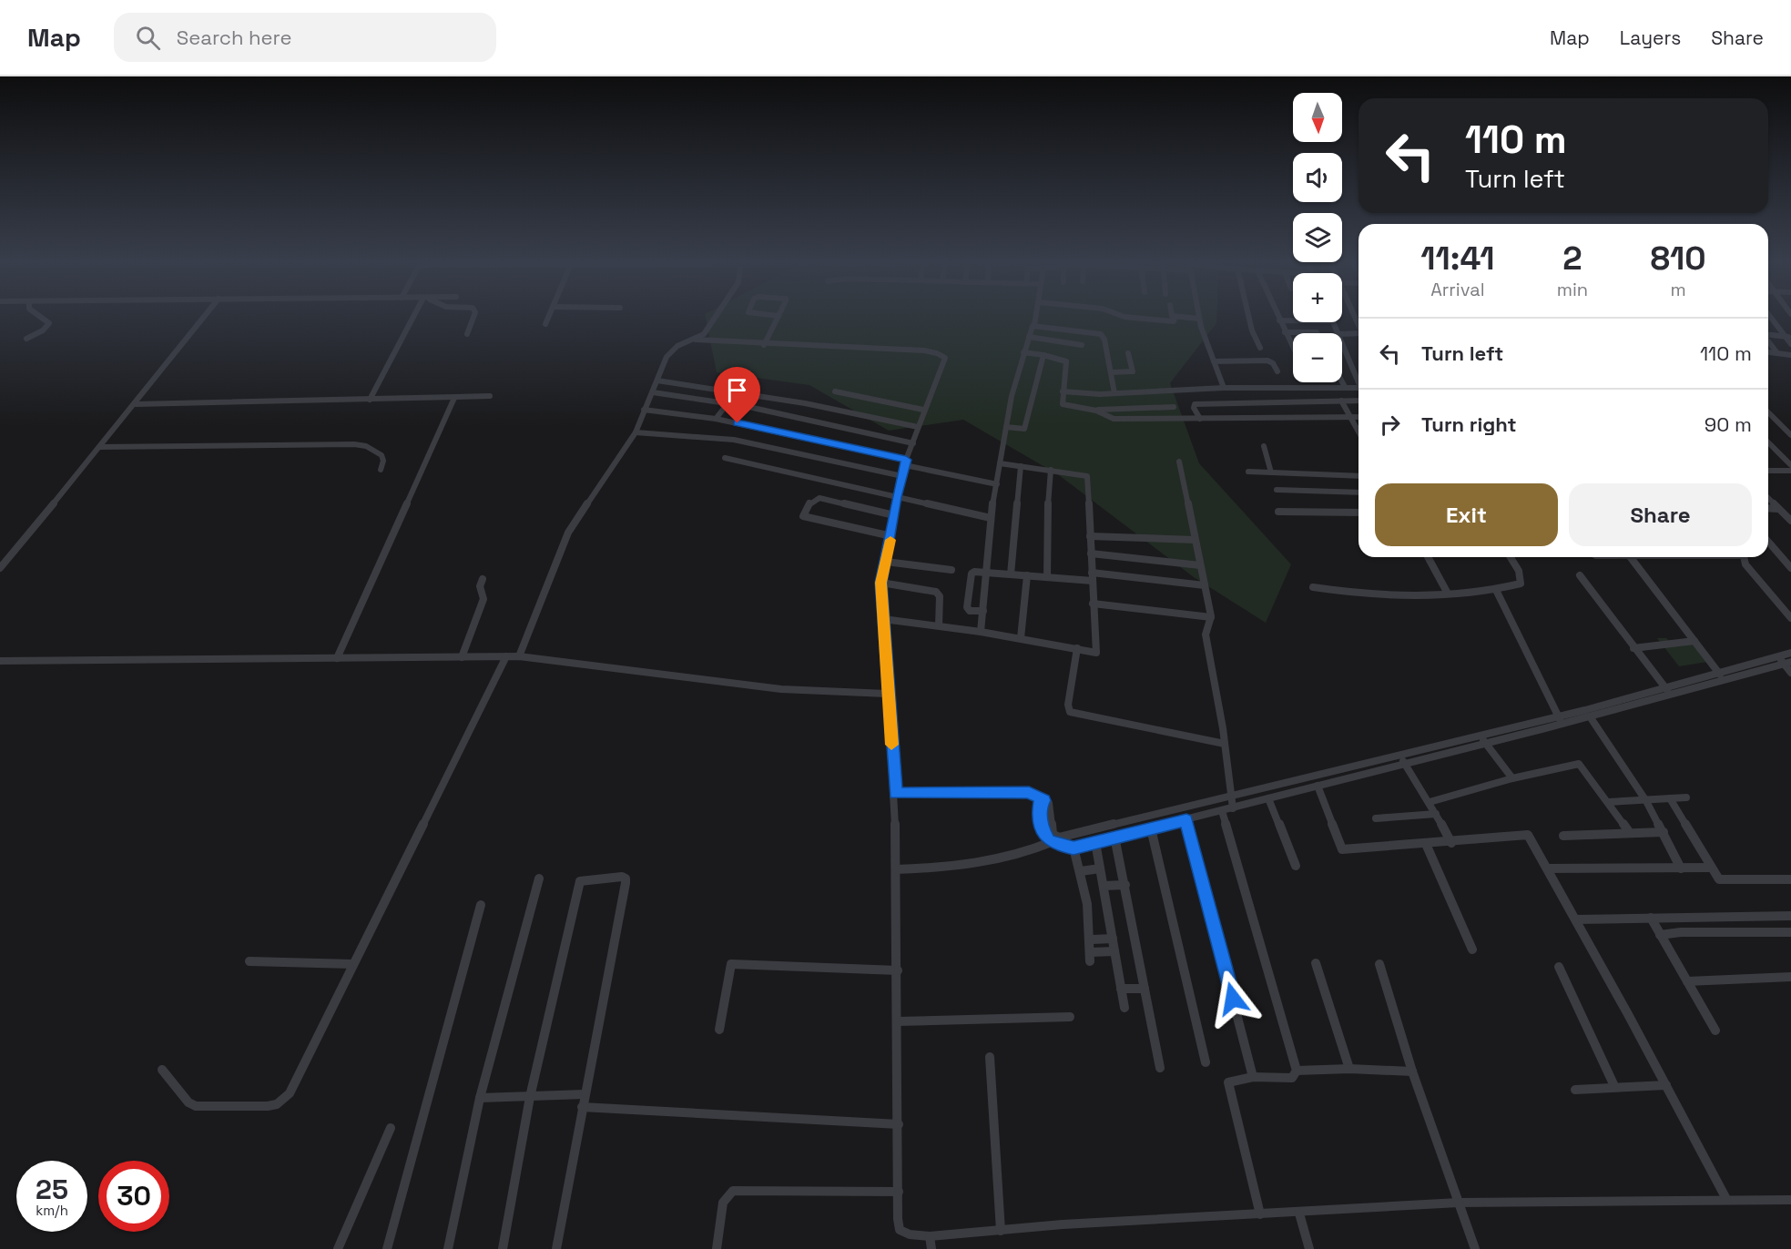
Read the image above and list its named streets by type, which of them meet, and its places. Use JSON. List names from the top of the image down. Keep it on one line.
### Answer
{"north":"bottom","page":{"header":"Map","search":"Search here","nav":["Map","Layers","Share"],"map_buttons":["+","−"],"turn":["110 m","Turn left"],"eta":["11:41","Arrival","2","min","810","m"],"list":[{"name":"Turn left","value":"110 m"},{"name":"Turn right","value":"90 m"}],"buttons":["Exit","Share"],"speed":"25 km/h","limit":"30"}}
